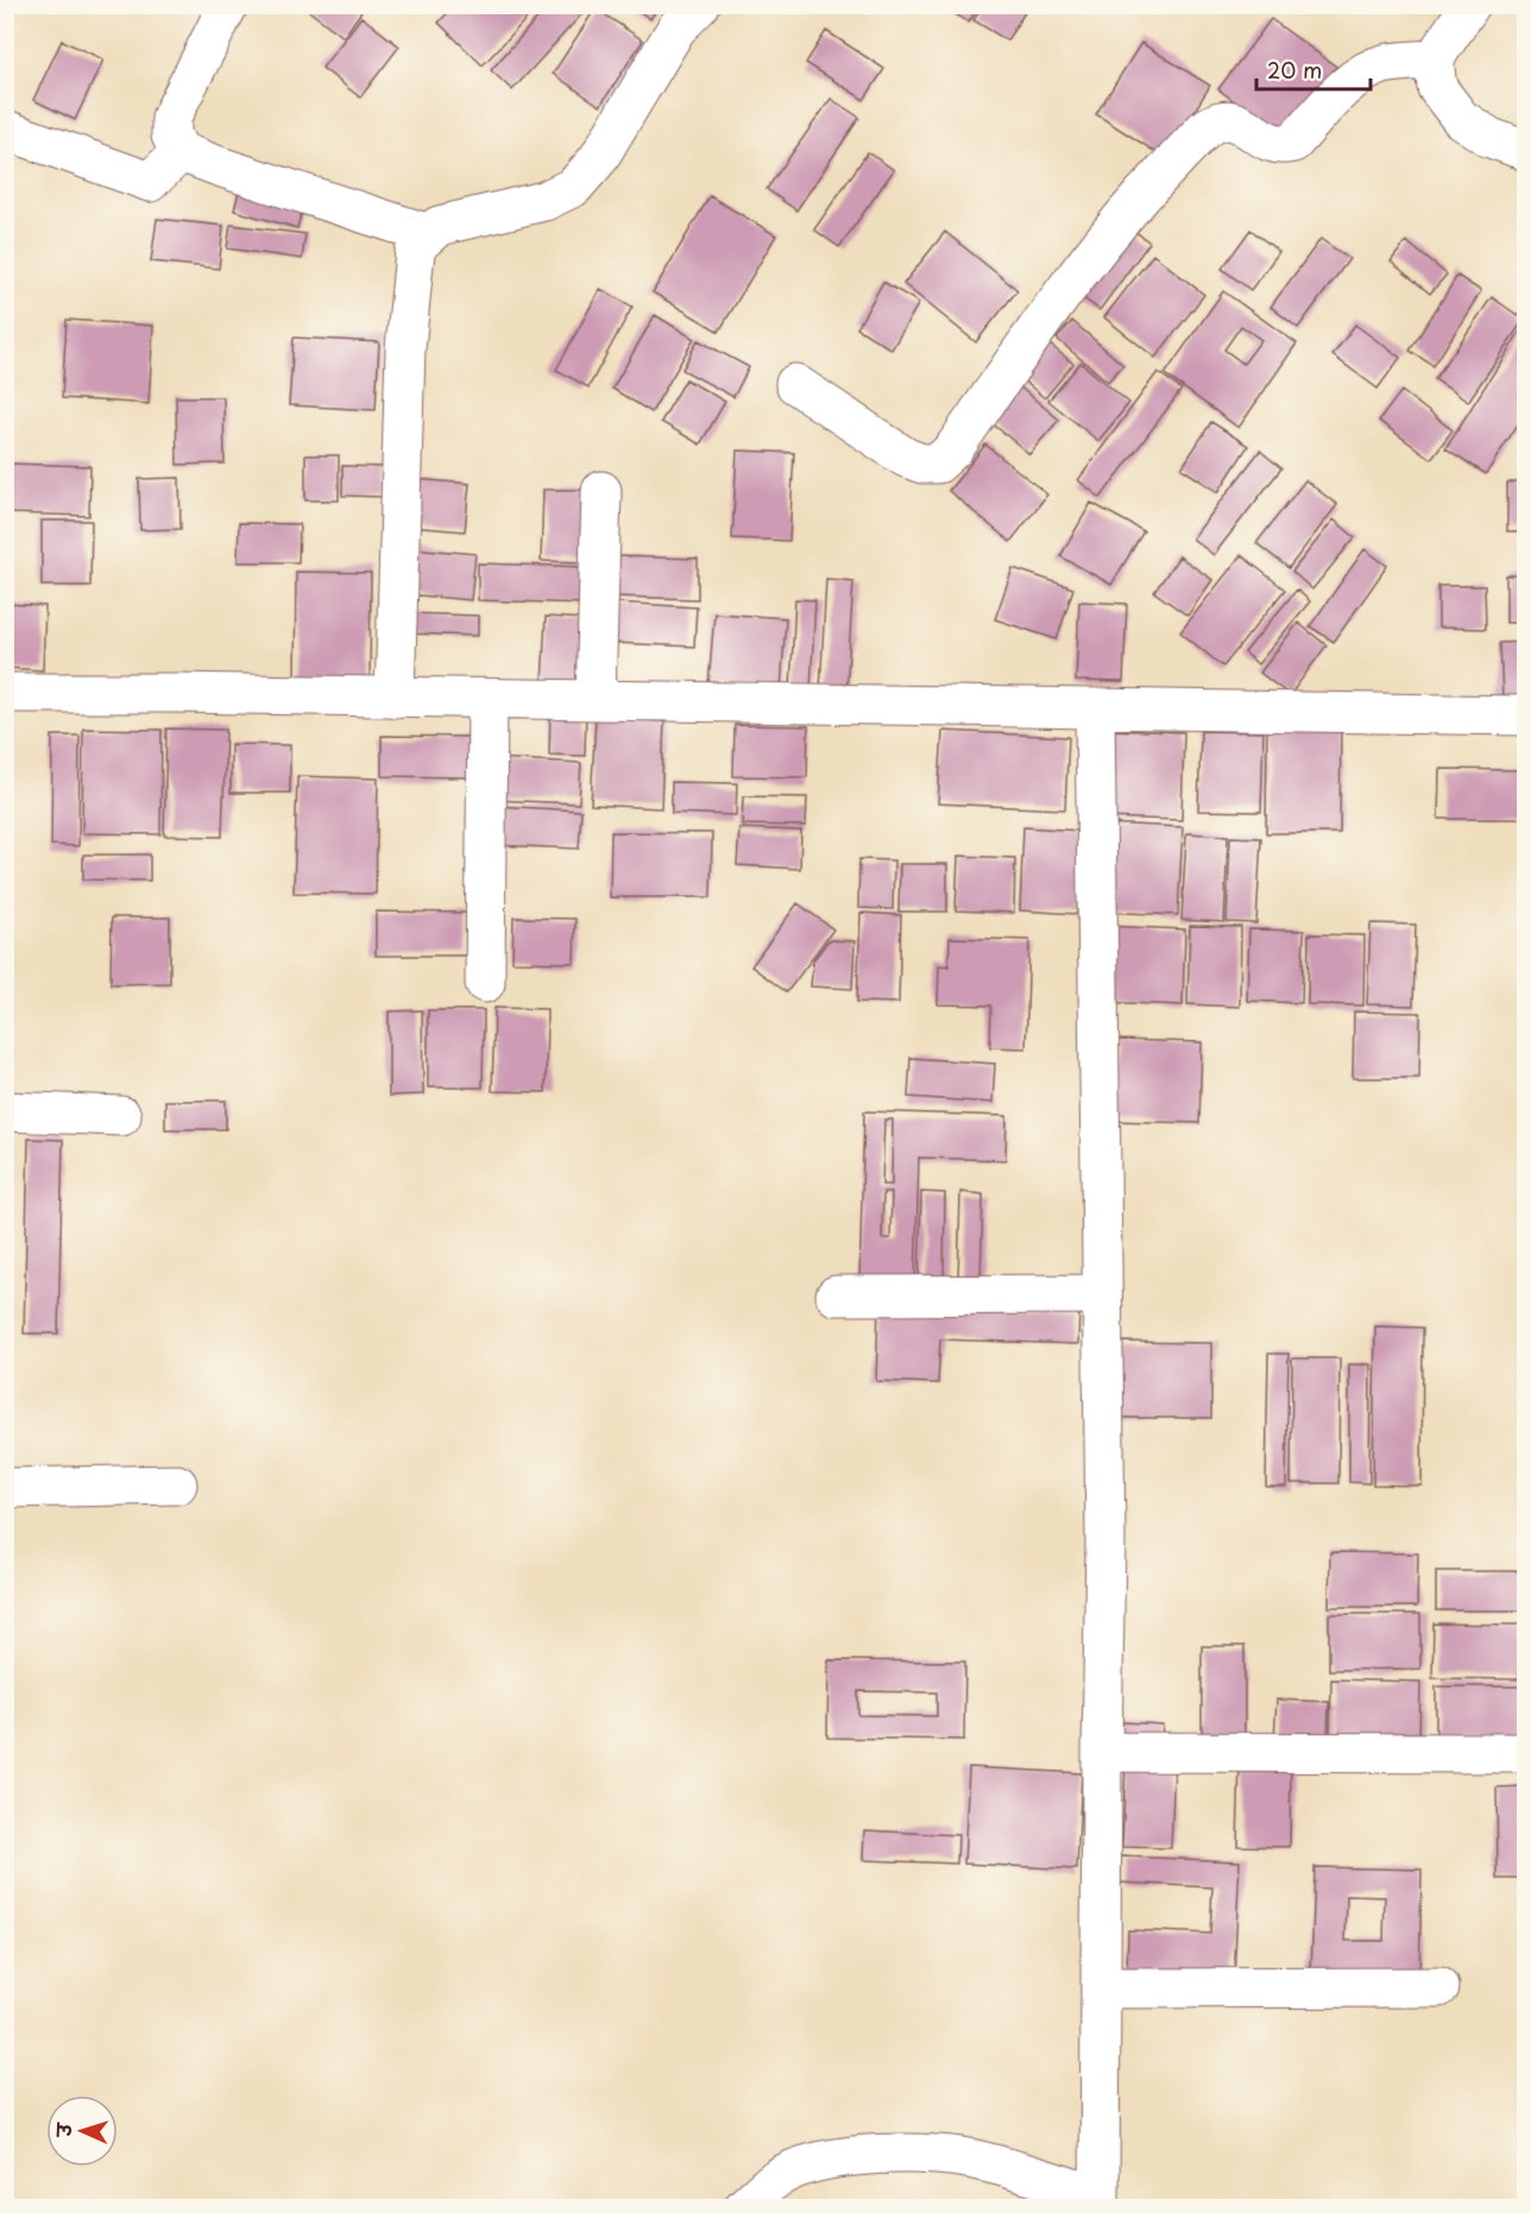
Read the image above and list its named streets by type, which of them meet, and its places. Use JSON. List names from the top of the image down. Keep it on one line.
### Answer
{"scale_bar":"20 m","north":"left"}
